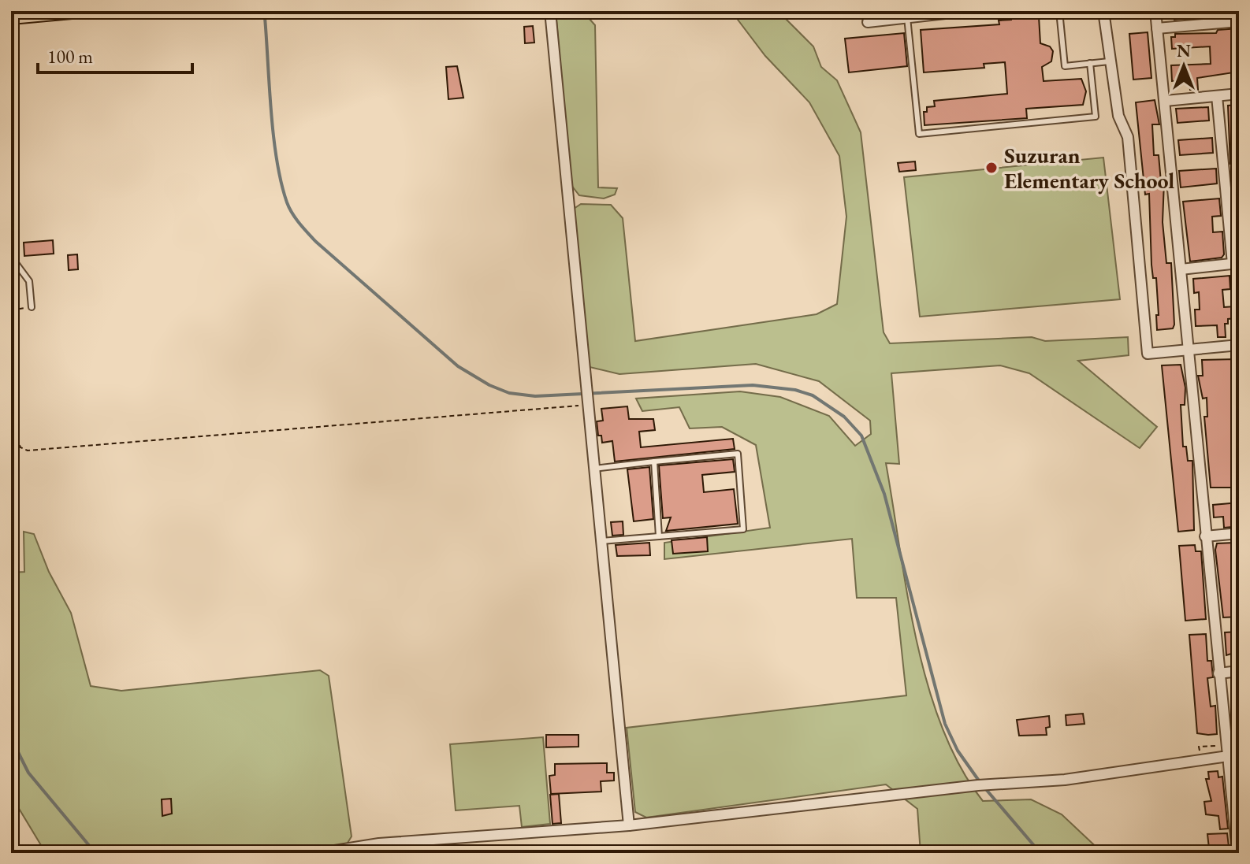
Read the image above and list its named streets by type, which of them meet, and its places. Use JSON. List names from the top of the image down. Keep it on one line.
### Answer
{"places":["Suzuran Elementary School"],"scale_bar":"100 m","north":"top"}
